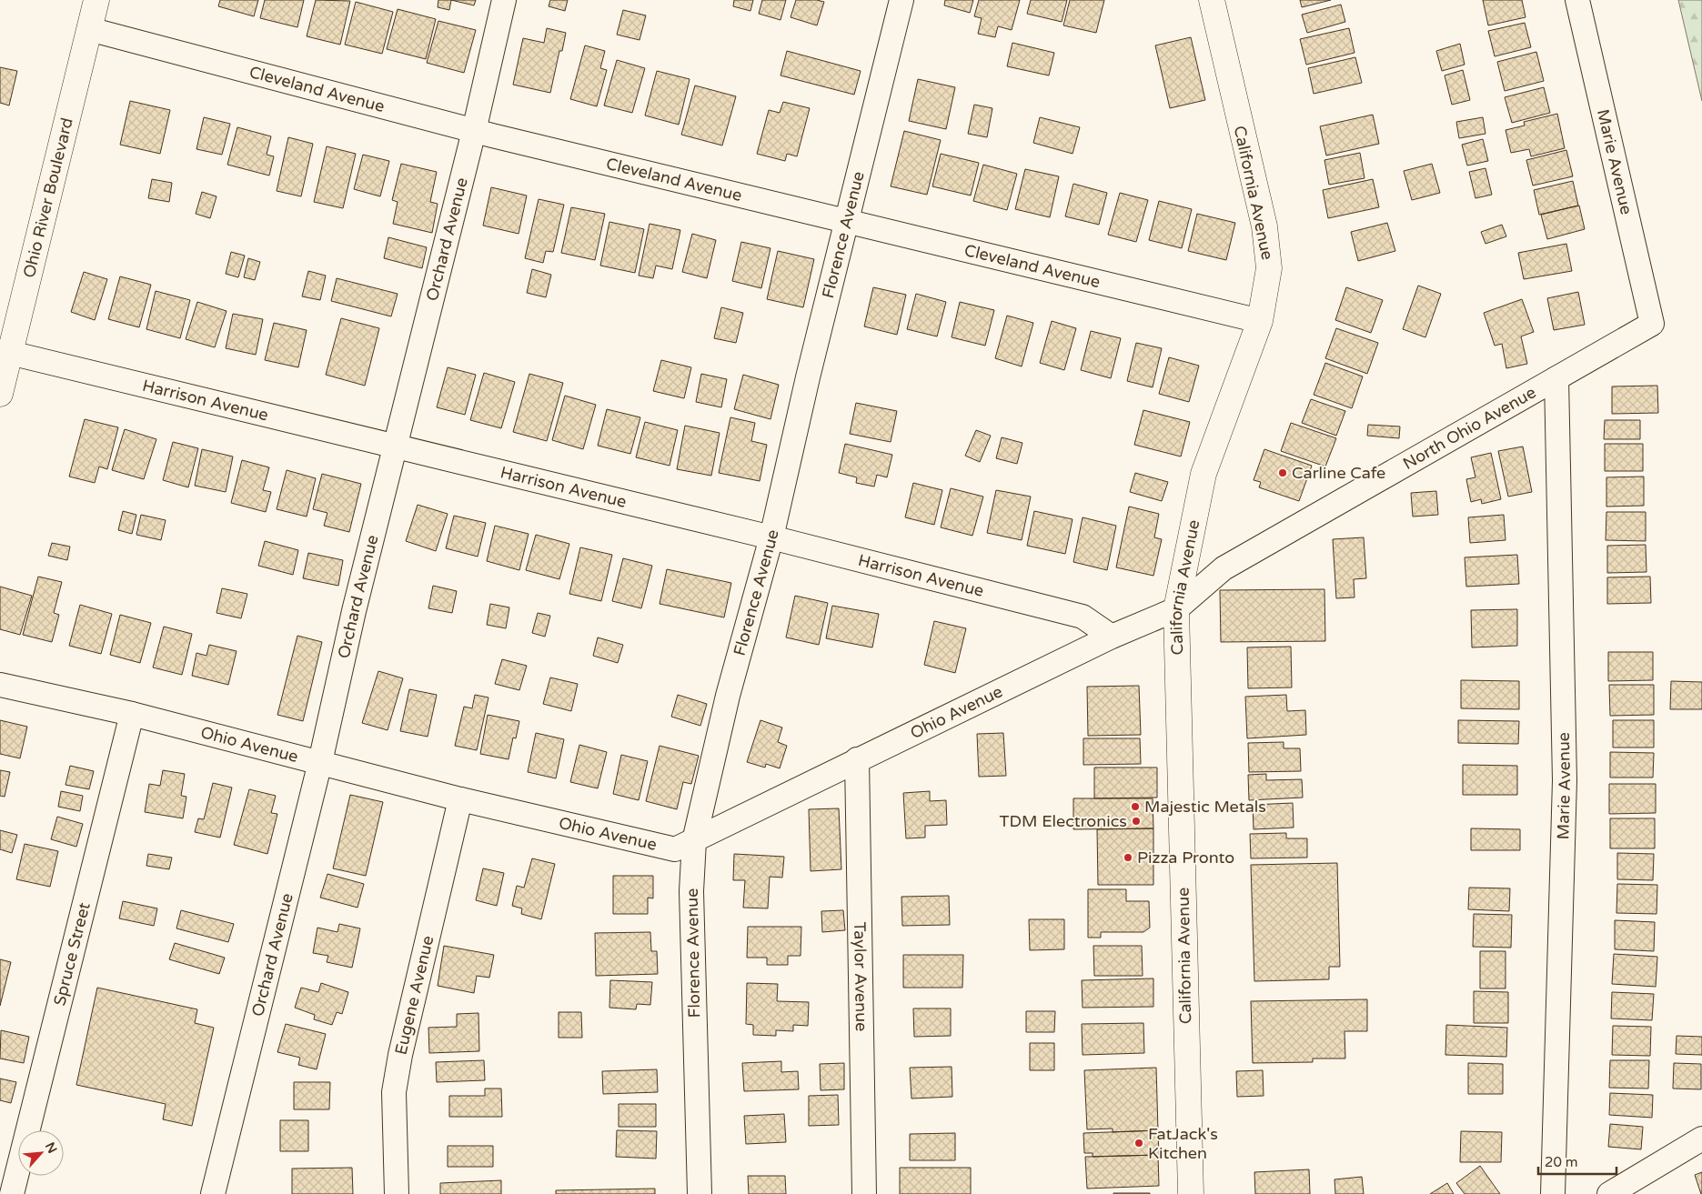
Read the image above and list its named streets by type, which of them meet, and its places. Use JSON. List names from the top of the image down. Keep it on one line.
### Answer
{"streets":{"main road":["California Avenue","Ohio River Boulevard"],"street":["Cleveland Avenue","Marie Avenue","Florence Avenue","Orchard Avenue","Harrison Avenue","North Ohio Avenue","Ohio Avenue","Spruce Street","Taylor Avenue","Eugene Avenue"]},"crossings":[["Cleveland Avenue","California Avenue"],["Cleveland Avenue","Ohio River Boulevard"],["Cleveland Avenue","Florence Avenue"],["Cleveland Avenue","Orchard Avenue"],["Marie Avenue","North Ohio Avenue"],["California Avenue","North Ohio Avenue"],["California Avenue","Ohio Avenue"],["Ohio River Boulevard","Harrison Avenue"],["Florence Avenue","Harrison Avenue"],["Florence Avenue","Ohio Avenue"],["Orchard Avenue","Harrison Avenue"],["Orchard Avenue","Ohio Avenue"],["Harrison Avenue","Ohio Avenue"],["North Ohio Avenue","Ohio Avenue"],["Ohio Avenue","Spruce Street"],["Ohio Avenue","Taylor Avenue"],["Ohio Avenue","Eugene Avenue"]],"places":["Carline Cafe","Majestic Metals","TDM Electronics","Pizza Pronto","FatJack's Kitchen"],"scale_bar":"20 m","north":"top right"}
